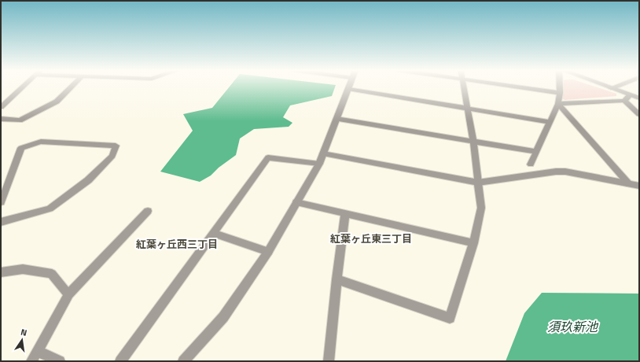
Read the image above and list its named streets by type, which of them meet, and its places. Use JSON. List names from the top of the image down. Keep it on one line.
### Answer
{"districts":["紅葉ヶ丘東三丁目","紅葉ヶ丘西三丁目"],"water":["須玖新池"],"north":"top"}
